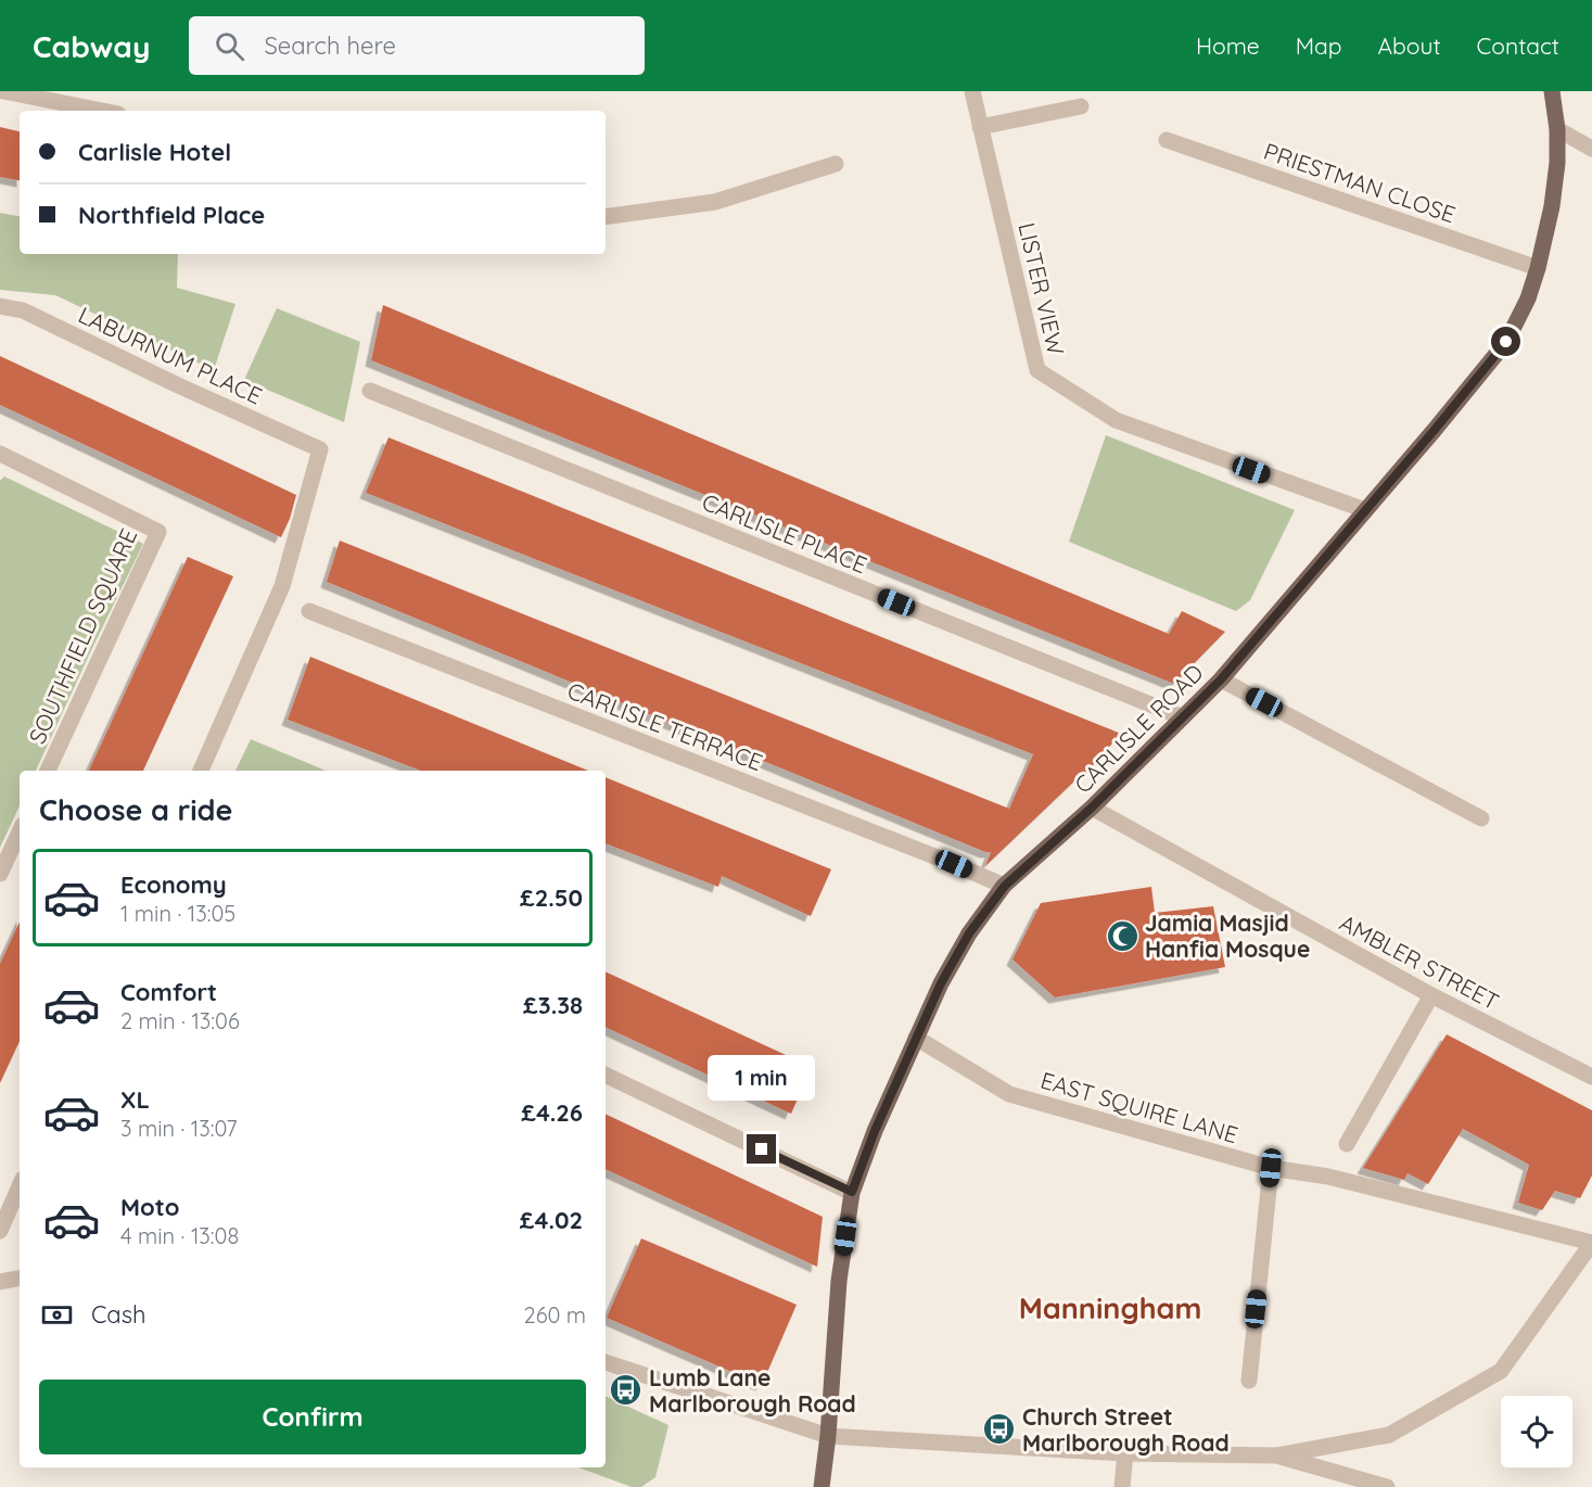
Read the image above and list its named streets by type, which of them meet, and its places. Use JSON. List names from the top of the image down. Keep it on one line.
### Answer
{"streets":{"main road":["CARLISLE ROAD"],"street":["PRIESTMAN CLOSE","LISTER VIEW","LABURNUM PLACE","CARLISLE PLACE","SOUTHFIELD SQUARE","CARLISLE TERRACE","AMBLER STREET","EAST SQUIRE LANE"]},"crossings":[["PRIESTMAN CLOSE","CARLISLE ROAD"],["LISTER VIEW","CARLISLE ROAD"],["CARLISLE PLACE","CARLISLE ROAD"],["CARLISLE TERRACE","CARLISLE ROAD"],["CARLISLE ROAD","AMBLER STREET"],["CARLISLE ROAD","EAST SQUIRE LANE"]],"districts":["Manningham"],"places":{"mosque":["Jamia Masjid Hanfia Mosque"],"bus stop":["Lumb Lane Marlborough Road","Church Street Marlborough Road"]},"page":{"header":"Cabway","search":"Search here","nav":["Home","Map","About","Contact"],"banner":["Carlisle Hotel","Northfield Place"],"heading":"Choose a ride","list":[{"name":"Economy","note":"1 min · 13:05","value":"£2.50"},{"name":"Comfort","note":"2 min · 13:06","value":"£3.38"},{"name":"XL","note":"3 min · 13:07","value":"£4.26"},{"name":"Moto","note":"4 min · 13:08","value":"£4.02"}],"bubble":"1 min","pay":["Cash","260 m"],"buttons":"Confirm"}}
